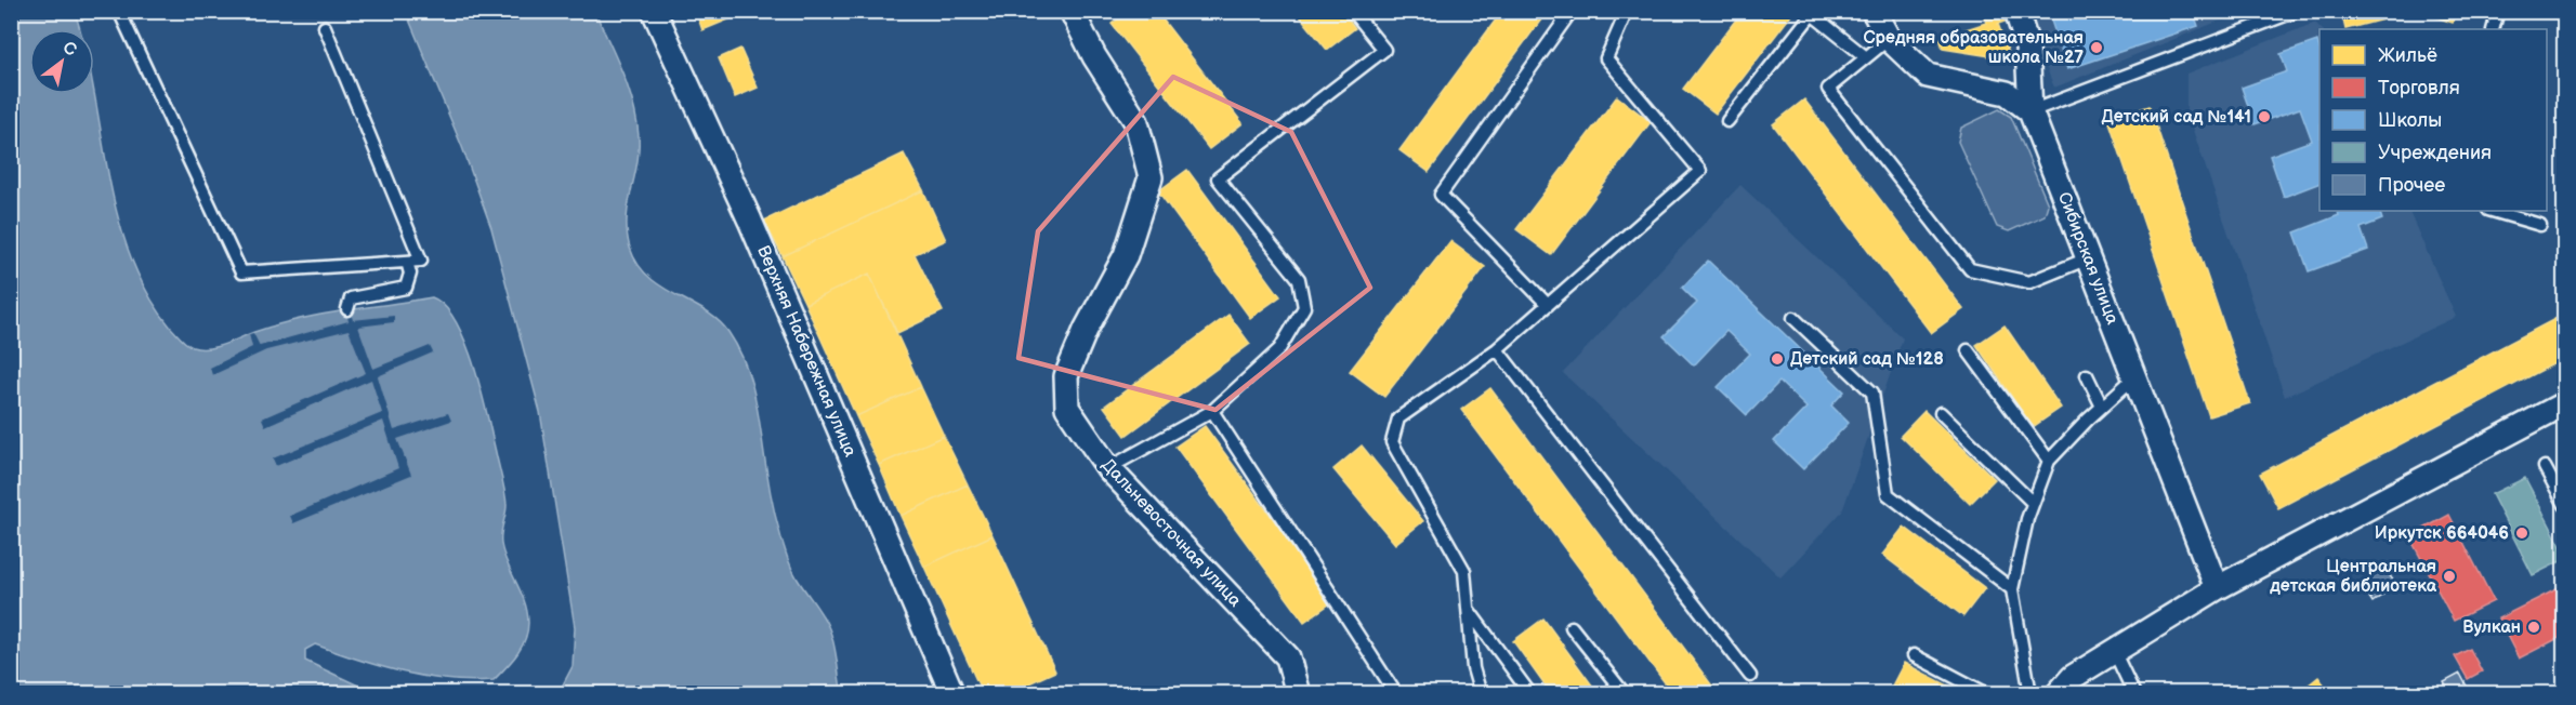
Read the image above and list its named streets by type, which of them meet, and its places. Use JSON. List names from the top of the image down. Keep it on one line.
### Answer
{"streets":{"street":["Сибирская улица","Верхняя Набережная улица","Дальневосточная улица"]},"places":["Средняя образовательная школа №27","Детский сад №141","Детский сад №128","Иркутск 664046","Центральная детская библиотека","Вулкан"],"legend":["Жильё","Торговля","Школы","Учреждения","Прочее"],"north":"top right"}
